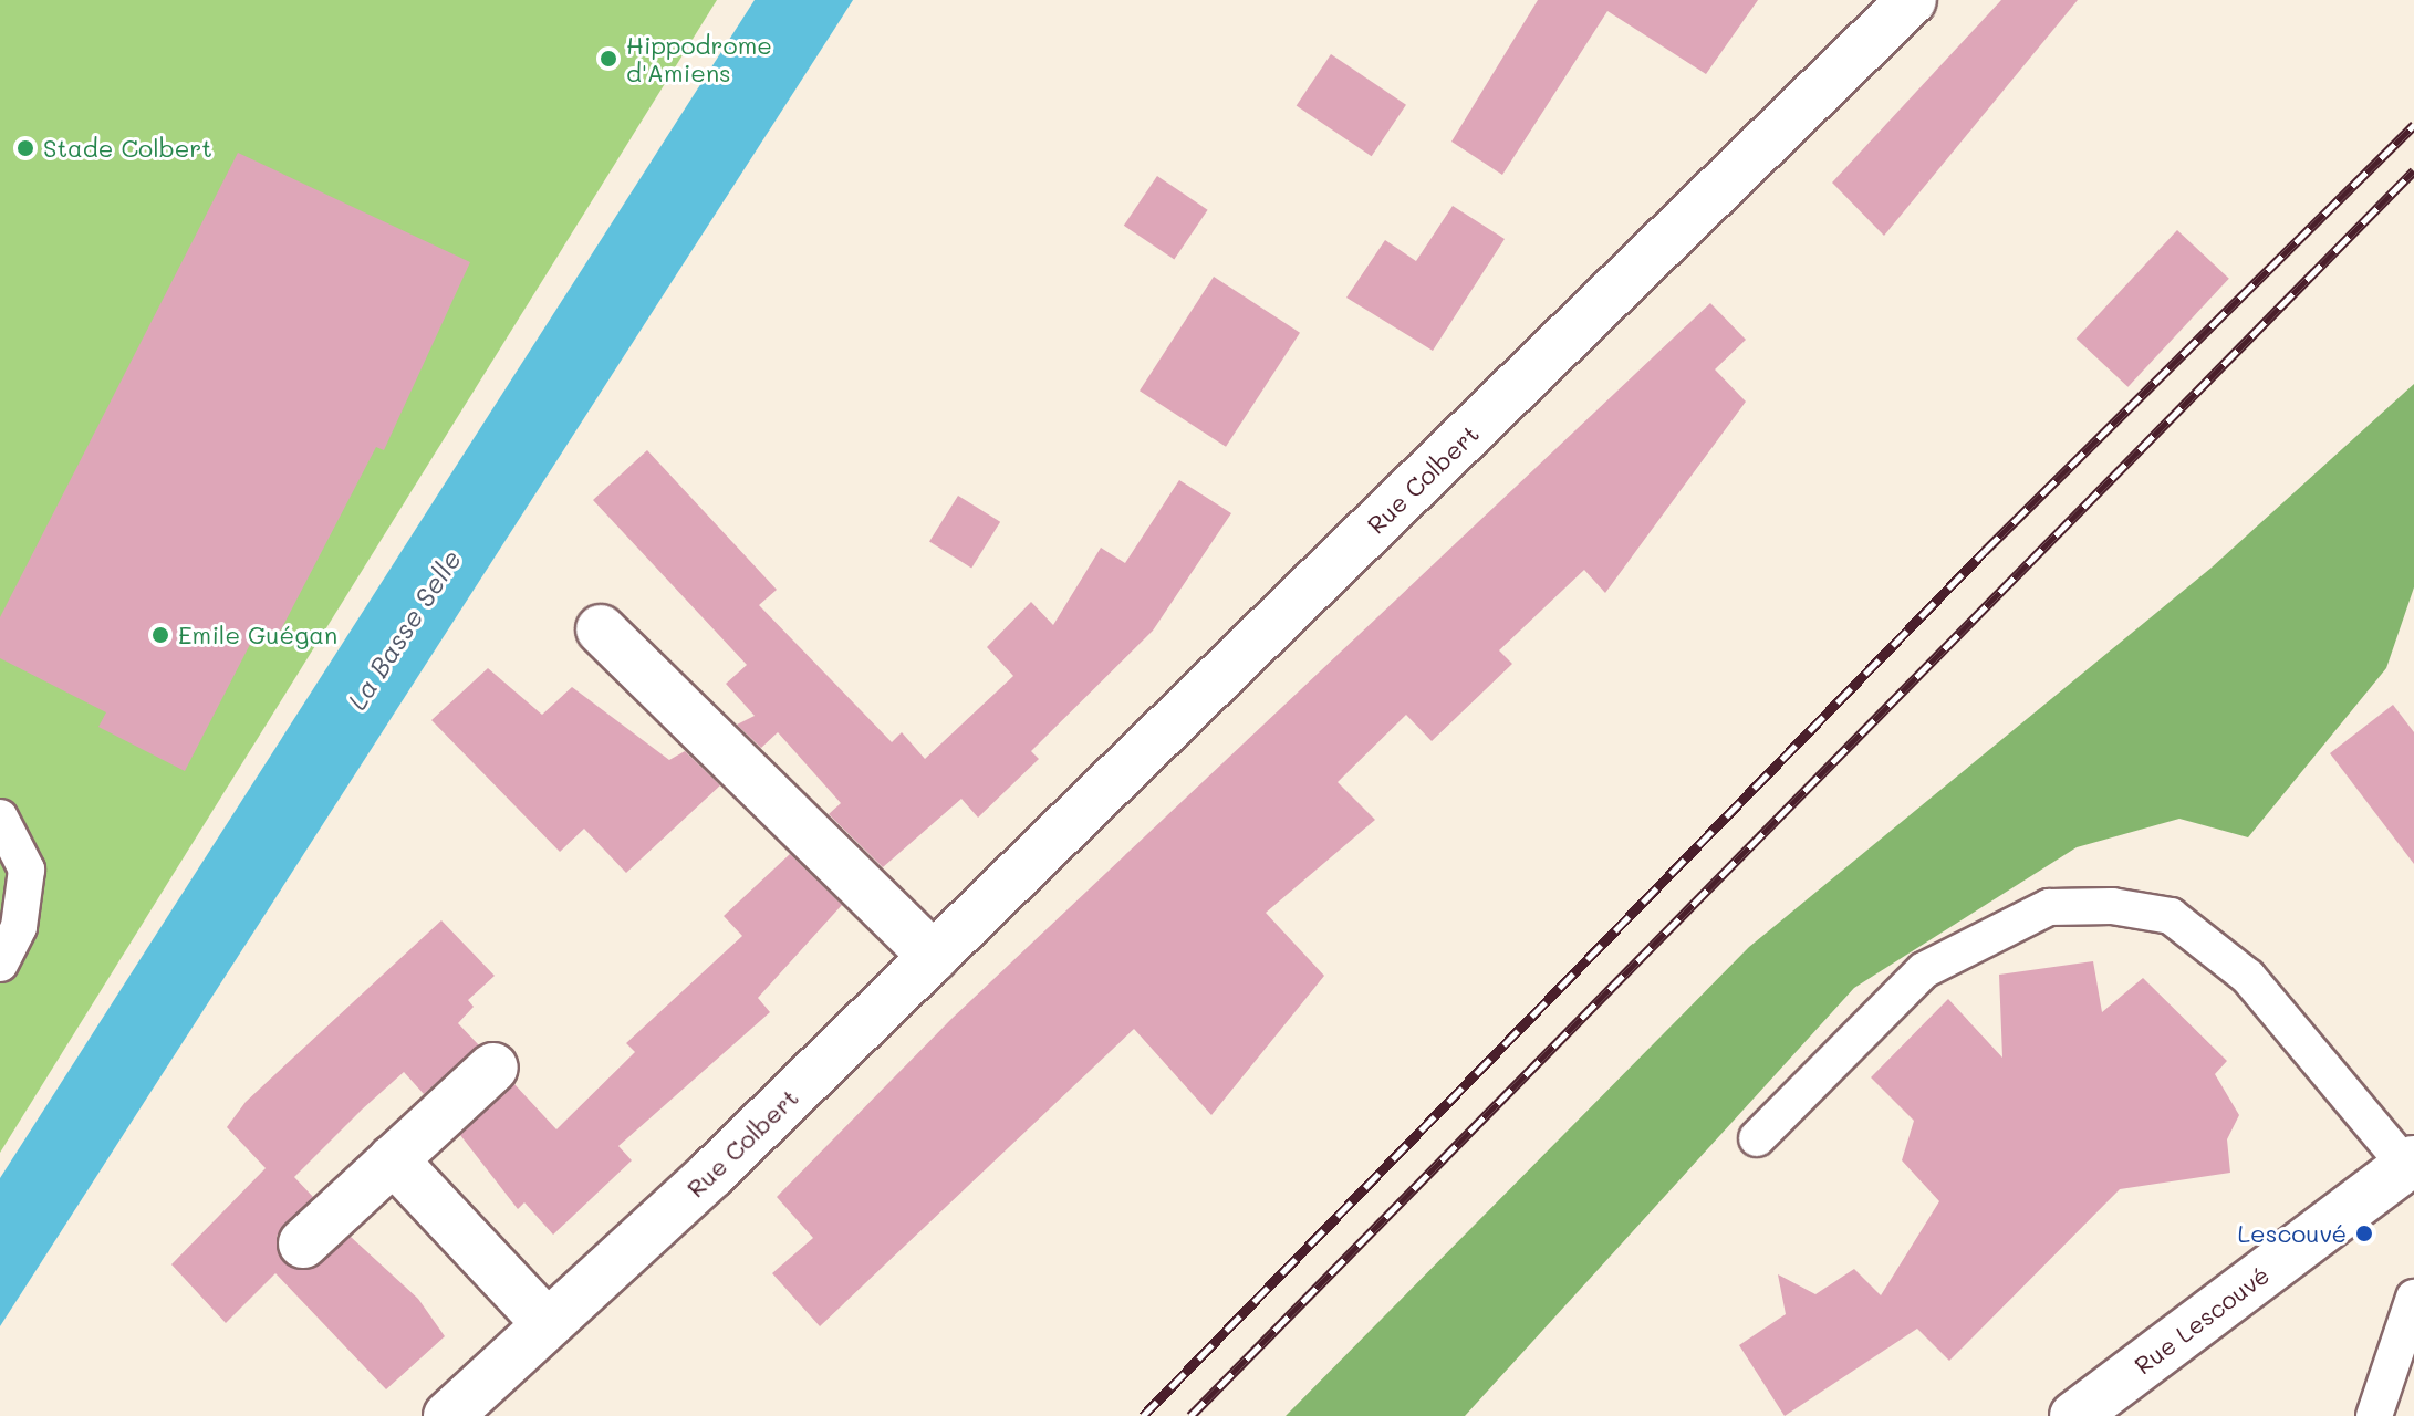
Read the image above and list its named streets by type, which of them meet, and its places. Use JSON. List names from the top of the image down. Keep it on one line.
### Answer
{"streets":{"street":["Rue Colbert","Rue Lescouvé"]},"water":["La Basse Selle"],"places":["Hippodrome d'Amiens","Stade Colbert","Emile Guégan","Lescouvé"]}
